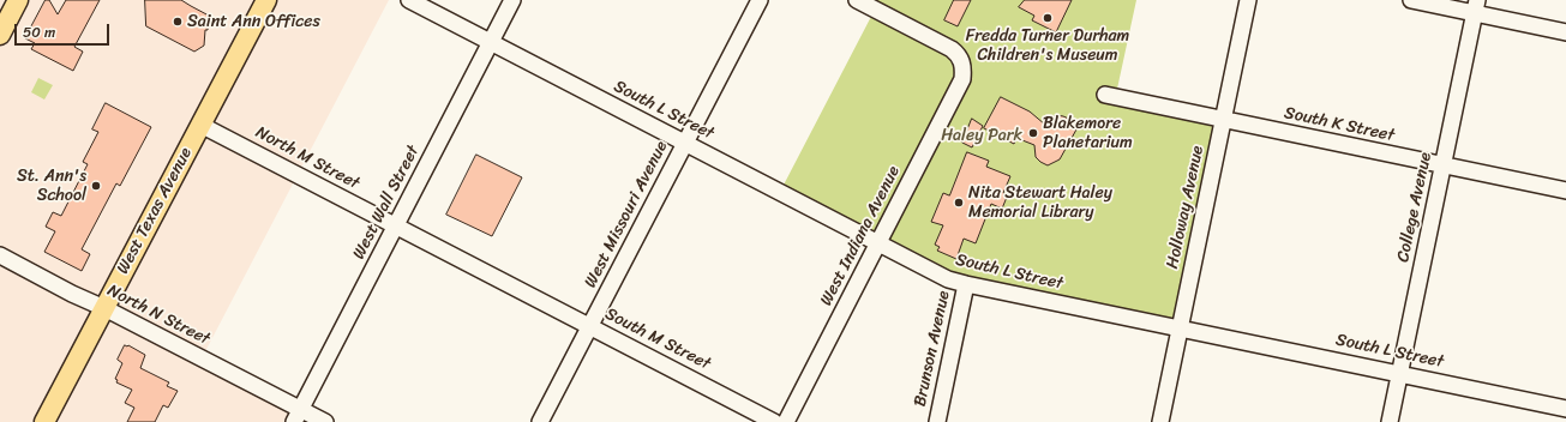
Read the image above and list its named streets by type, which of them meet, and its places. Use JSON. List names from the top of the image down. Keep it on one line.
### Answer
{"streets":{"main road":["West Texas Avenue"],"street":["South L Street","South K Street","North M Street","West Wall Street","Holloway Avenue","College Avenue","West Missouri Avenue","West Indiana Avenue","North N Street","South M Street","Brunson Avenue"]},"crossings":[["South L Street","West Wall Street"],["South L Street","Holloway Avenue"],["South L Street","College Avenue"],["South L Street","West Missouri Avenue"],["South L Street","West Indiana Avenue"],["South L Street","Brunson Avenue"],["South K Street","Holloway Avenue"],["South K Street","College Avenue"],["North M Street","West Wall Street"],["North M Street","West Texas Avenue"],["North M Street","South M Street"],["West Wall Street","North N Street"],["West Wall Street","South M Street"],["West Texas Avenue","North N Street"],["West Missouri Avenue","South M Street"]],"parks":["Haley Park"],"places":["Fredda Turner Durham Children's Museum","Saint Ann Offices","Blakemore Planetarium","St. Ann's School","Nita Stewart Haley Memorial Library"],"scale_bar":"50 m"}
